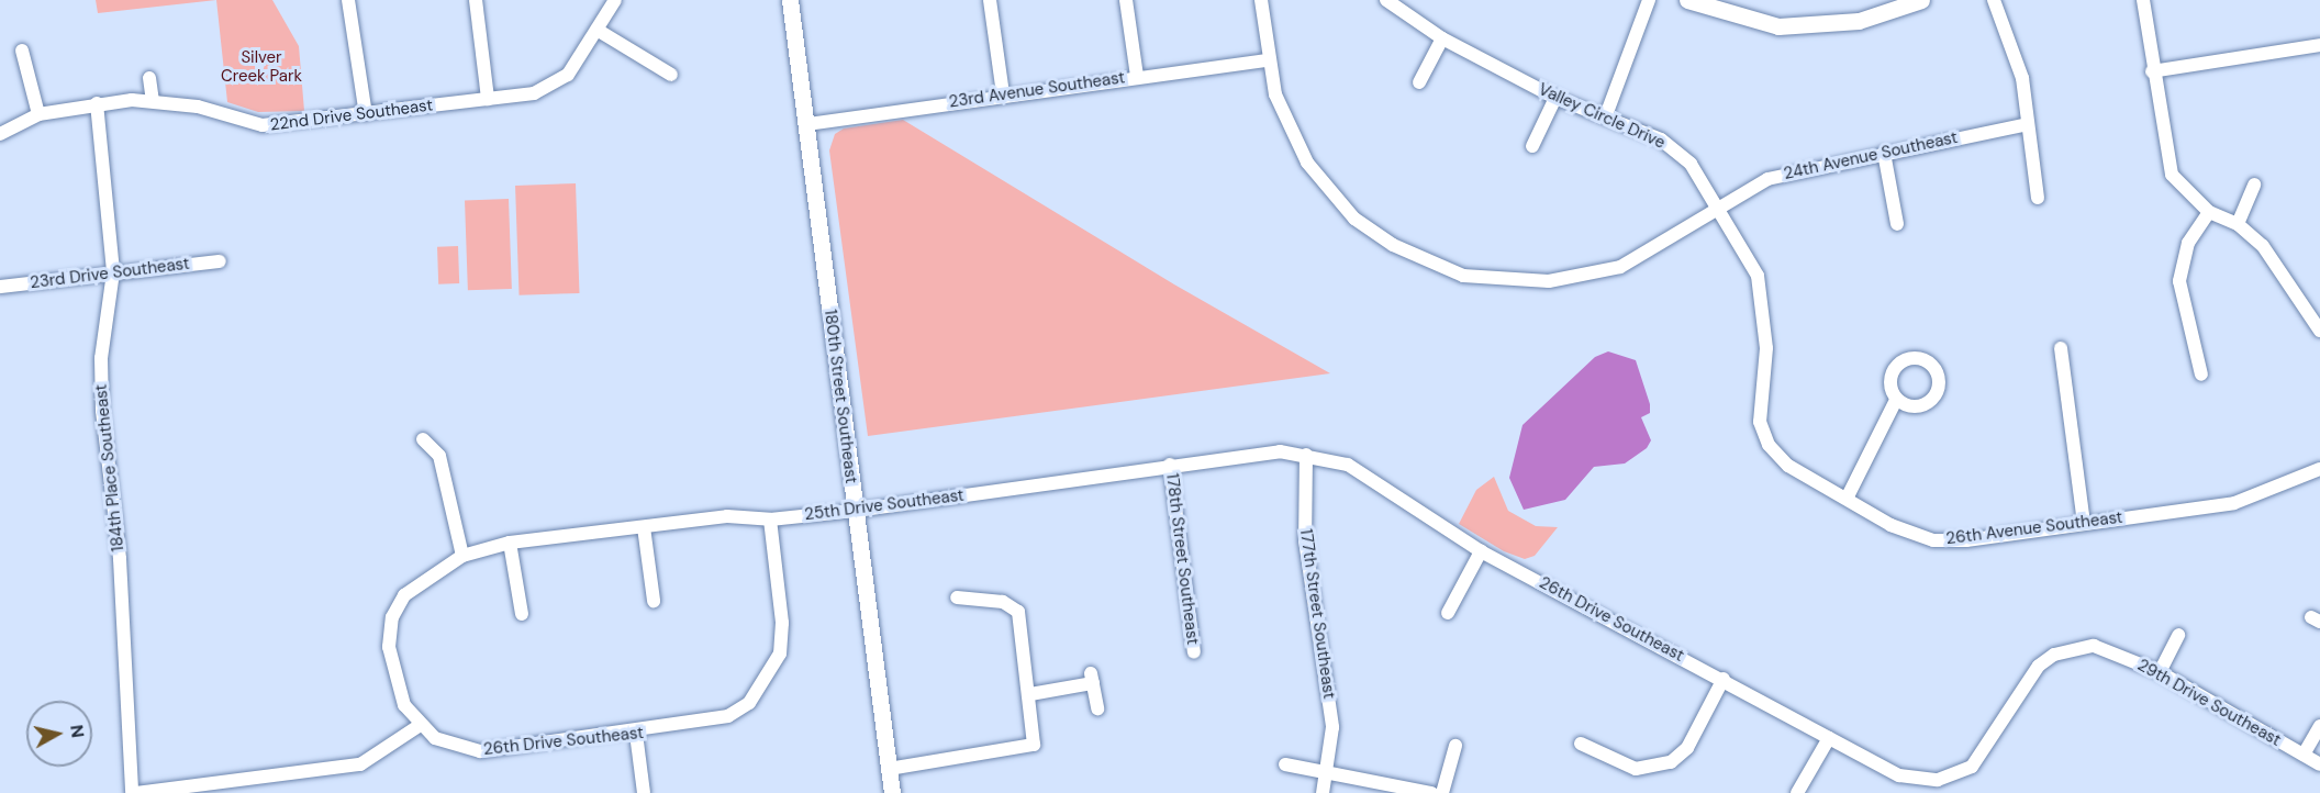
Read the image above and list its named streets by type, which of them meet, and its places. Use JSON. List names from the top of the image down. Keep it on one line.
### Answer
{"streets":{"street":["23rd Avenue Southeast","22nd Drive Southeast","Valley Circle Drive","24th Avenue Southeast","23rd Drive Southeast","180th Street Southeast","184th Place Southeast","25th Drive Southeast","26th Avenue Southeast","178th Street Southeast","177th Street Southeast","26th Drive Southeast","29th Drive Southeast"]},"crossings":[["23rd Avenue Southeast","24th Avenue Southeast"],["23rd Avenue Southeast","180th Street Southeast"],["22nd Drive Southeast","184th Place Southeast"],["Valley Circle Drive","24th Avenue Southeast"],["Valley Circle Drive","26th Avenue Southeast"],["23rd Drive Southeast","184th Place Southeast"],["180th Street Southeast","25th Drive Southeast"],["25th Drive Southeast","178th Street Southeast"],["25th Drive Southeast","177th Street Southeast"],["25th Drive Southeast","26th Drive Southeast"],["177th Street Southeast","26th Drive Southeast"],["26th Drive Southeast","29th Drive Southeast"]],"parks":["Silver Creek Park"],"north":"right"}
